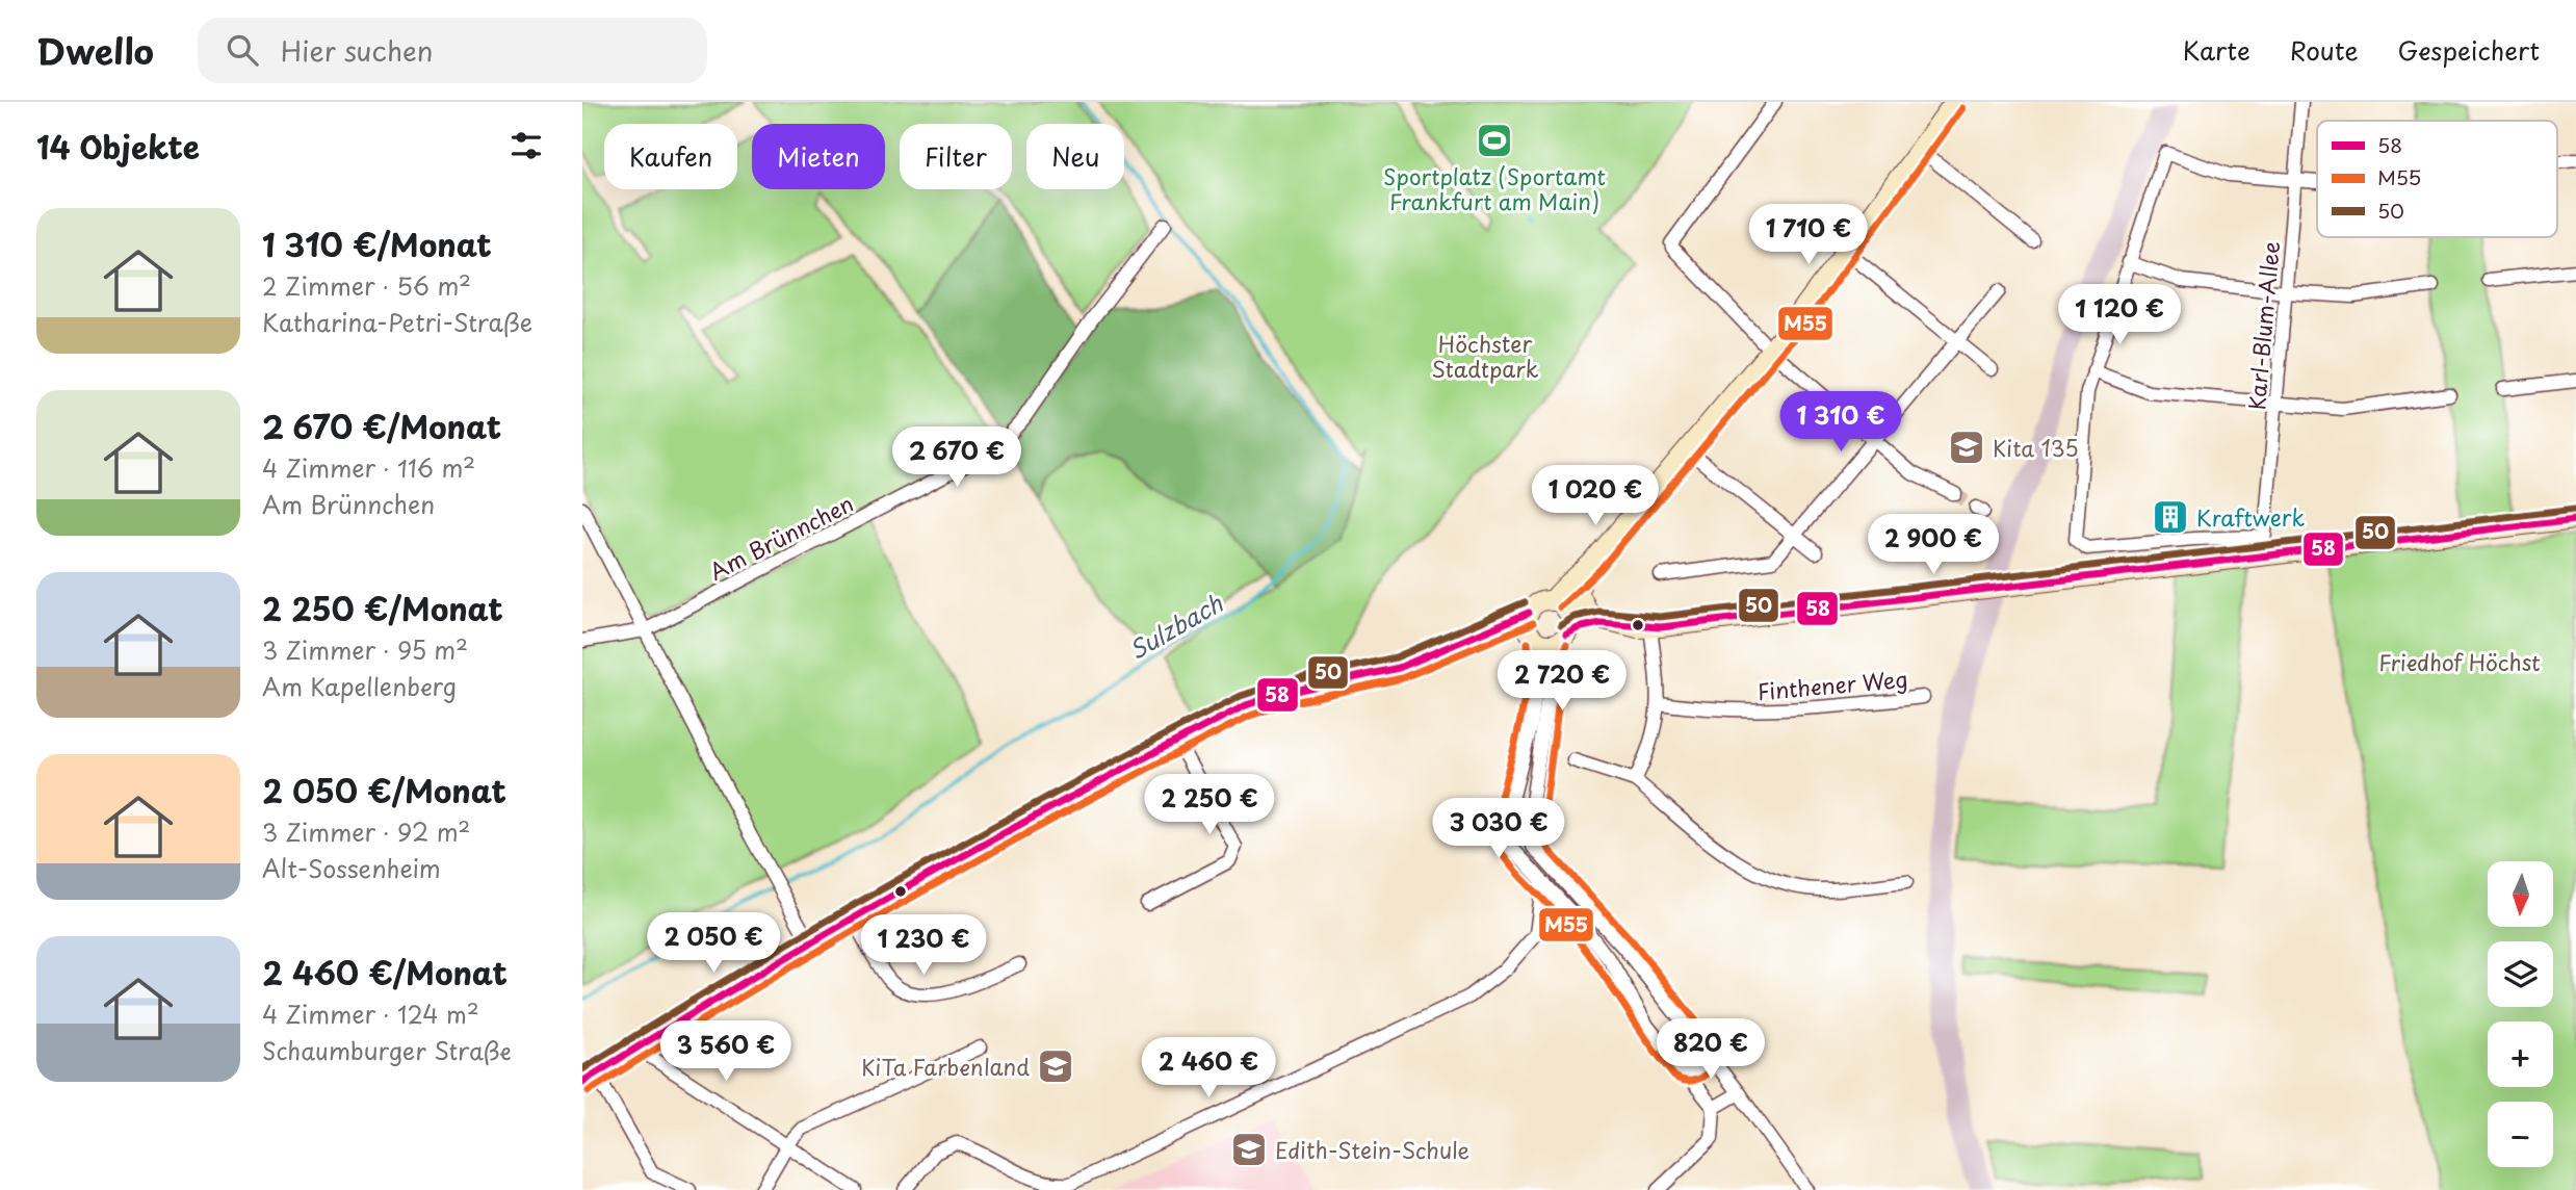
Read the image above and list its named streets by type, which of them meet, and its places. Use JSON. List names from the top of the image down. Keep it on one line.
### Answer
{"streets":{"street":["Karl-Blum-Allee","Am Brünnchen","Finthener Weg"]},"water":["Sulzbach"],"parks":["Höchster Stadtpark","Friedhof Höchst"],"places":{"sports":["Sportplatz (Sportamt Frankfurt am Main)"],"school or university":["Kita 135","KiTa Farbenland","Edith-Stein-Schule"],"building":["Kraftwerk"]},"lines":["transit line M55","transit line 50","transit line 58"],"legend":["58","M55","50"],"north":"bottom","page":{"header":"Dwello","search":"Hier suchen","nav":["Karte","Route","Gespeichert"],"heading":"14 Objekte","chip":["Kaufen","Mieten","Filter","Neu"],"list":[{"name":"1 310 €/Monat","note":"2 Zimmer · 56 m² · Katharina-Petri-Straße"},{"name":"2 670 €/Monat","note":"4 Zimmer · 116 m² · Am Brünnchen"},{"name":"2 250 €/Monat","note":"3 Zimmer · 95 m² · Am Kapellenberg"},{"name":"2 050 €/Monat","note":"3 Zimmer · 92 m² · Alt-Sossenheim"},{"name":"2 460 €/Monat","note":"4 Zimmer · 124 m² · Schaumburger Straße"}],"price":["1 710 €","1 120 €","1 310 €","2 670 €","1 020 €","2 900 €","2 720 €","2 250 €","3 030 €","2 050 €","1 230 €","820 €","3 560 €","2 460 €"],"map_buttons":["+","−"]}}
